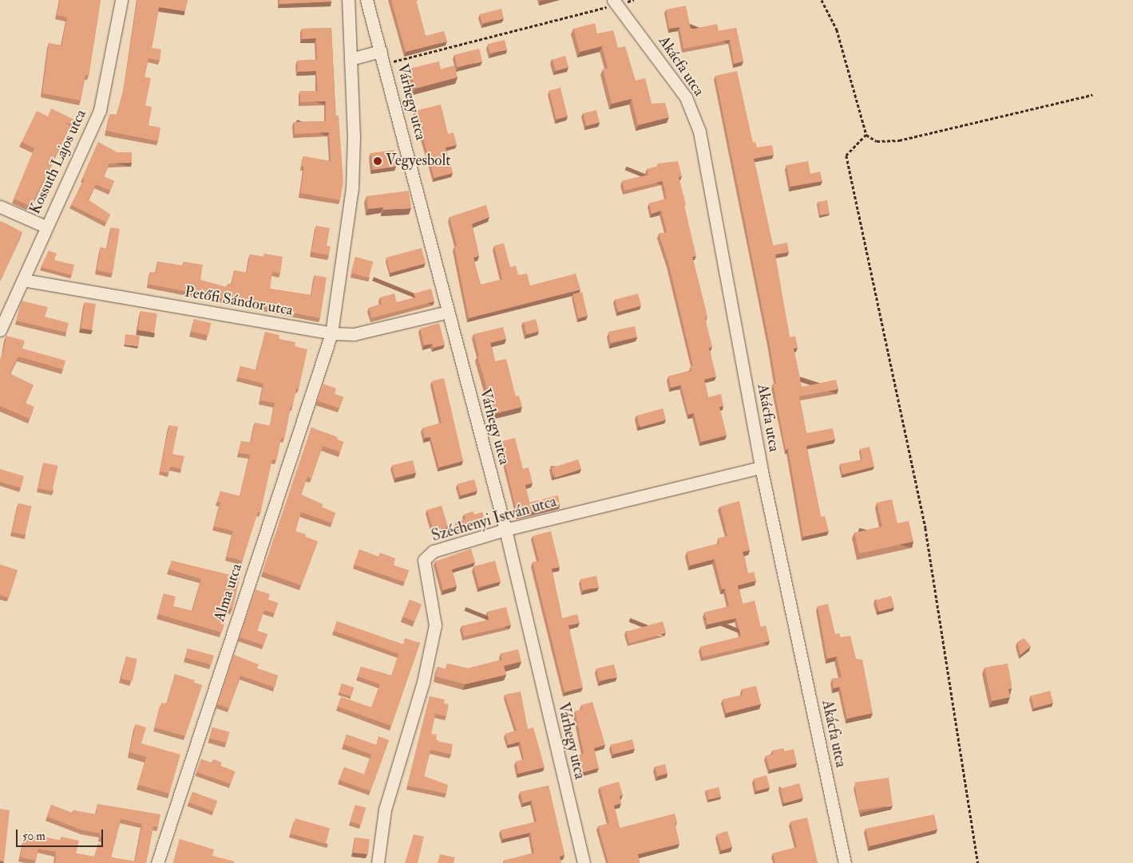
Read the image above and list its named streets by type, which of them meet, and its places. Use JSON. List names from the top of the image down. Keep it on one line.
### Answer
{"streets":{"street":["Akácfa utca","Várhegy utca","Kossuth Lajos utca","Petőfi Sándor utca","Széchenyi István utca","Alma utca"]},"crossings":[["Akácfa utca","Széchenyi István utca"],["Várhegy utca","Petőfi Sándor utca"],["Várhegy utca","Széchenyi István utca"],["Kossuth Lajos utca","Petőfi Sándor utca"],["Petőfi Sándor utca","Alma utca"]],"places":["Vegyesbolt"],"scale_bar":"50 m"}
